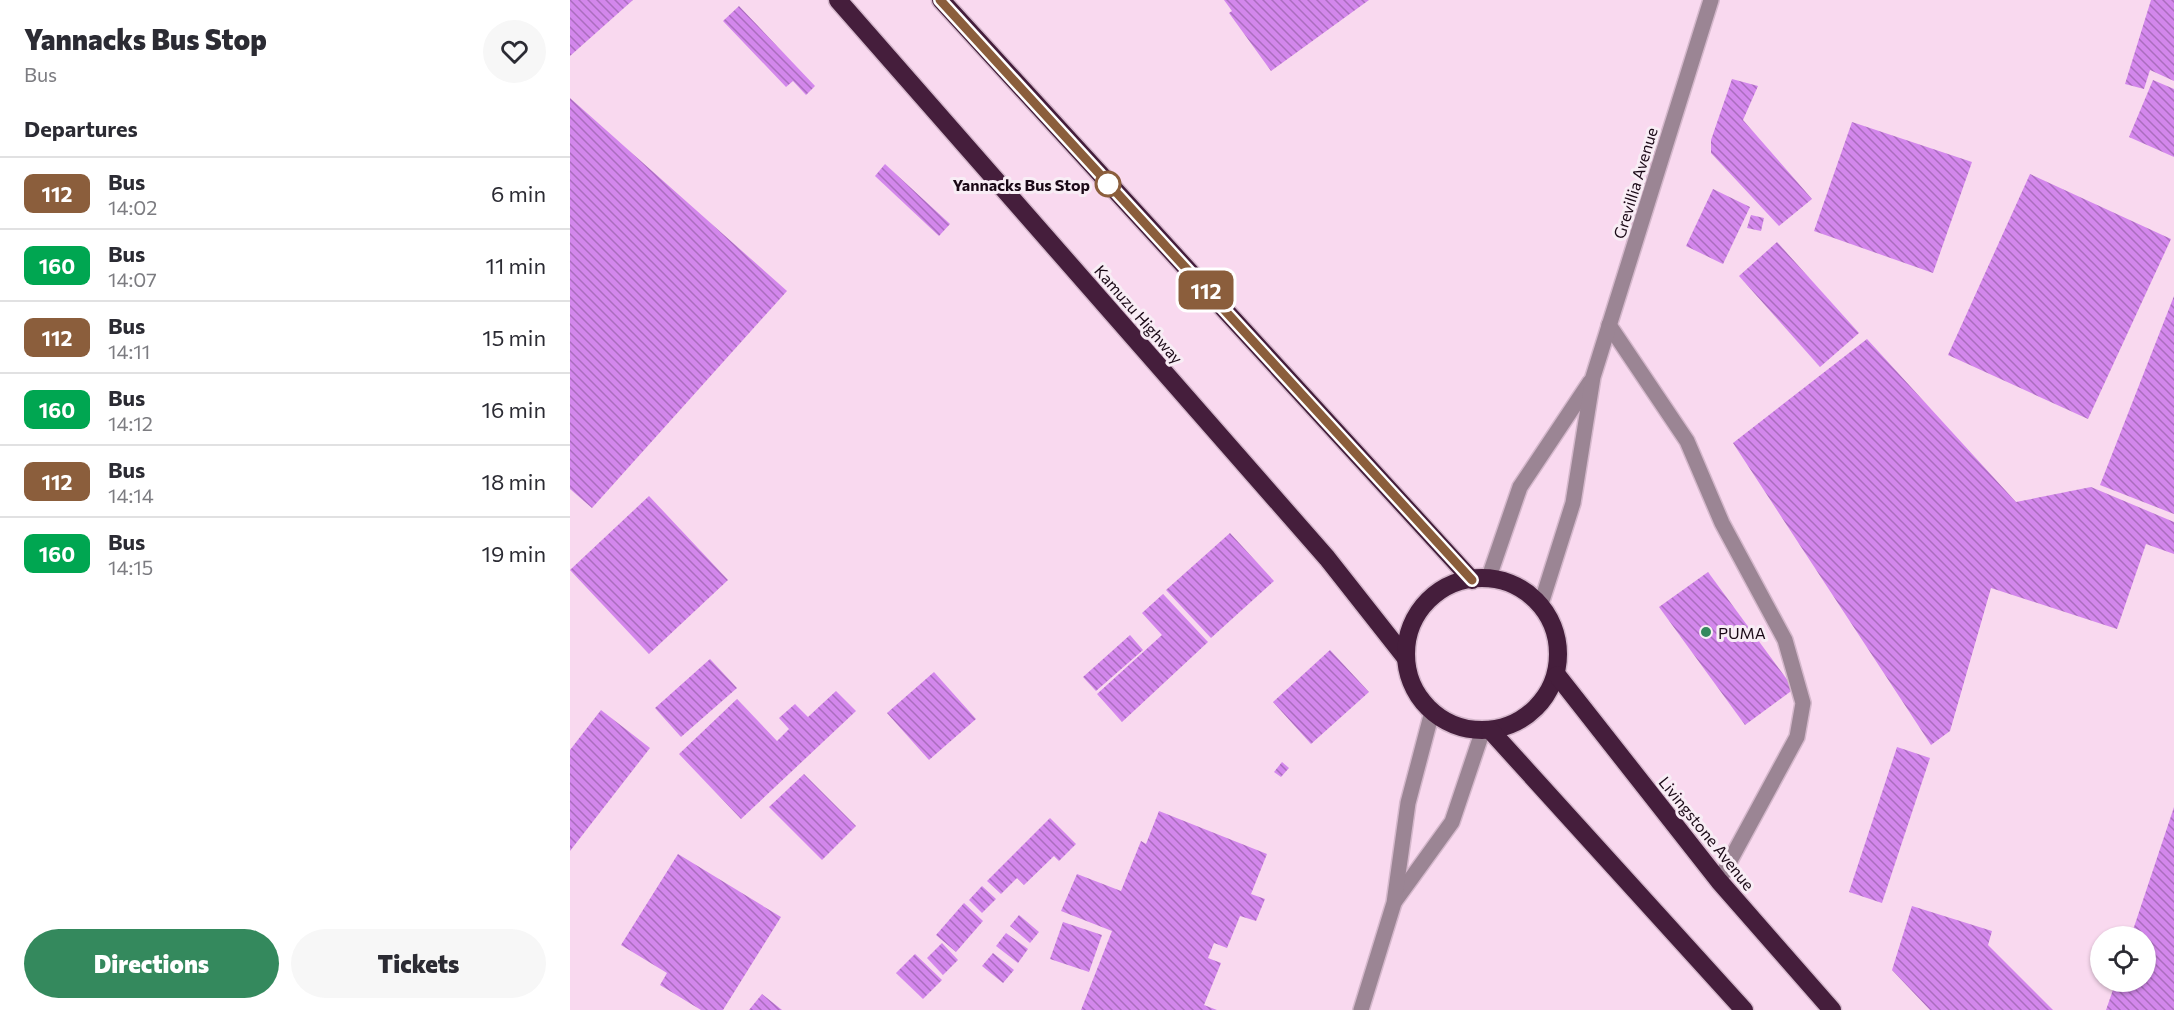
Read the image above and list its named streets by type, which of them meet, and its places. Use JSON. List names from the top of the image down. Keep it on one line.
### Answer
{"streets":{"highway":["Kamuzu Highway","Livingstone Avenue"],"street":["Grevillia Avenue"]},"crossings":[["Grevillia Avenue","Kamuzu Highway"],["Grevillia Avenue","Livingstone Avenue"],["Kamuzu Highway","Livingstone Avenue"]],"places":["Yannacks Bus Stop","PUMA"],"lines":["bus line 112"],"page":{"heading":[["Yannacks Bus Stop","Bus"],"Departures"],"on_map":"112","list":[{"mark":"112","name":"Bus","note":"14:02","value":"6 min"},{"mark":"160","name":"Bus","note":"14:07","value":"11 min"},{"mark":"112","name":"Bus","note":"14:11","value":"15 min"},{"mark":"160","name":"Bus","note":"14:12","value":"16 min"},{"mark":"112","name":"Bus","note":"14:14","value":"18 min"},{"mark":"160","name":"Bus","note":"14:15","value":"19 min"}],"buttons":["Directions","Tickets"]}}
